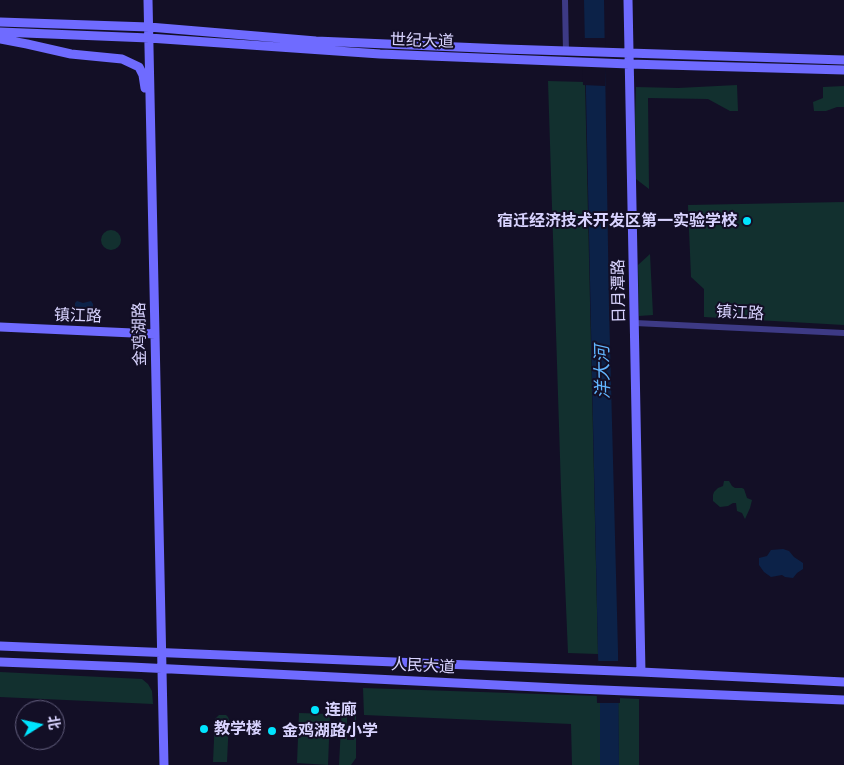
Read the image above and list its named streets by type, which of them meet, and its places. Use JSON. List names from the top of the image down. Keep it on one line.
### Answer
{"streets":{"street":["世纪大道","日月潭路","镇江路","金鸡湖路","人民大道"]},"crossings":[["世纪大道","日月潭路"],["世纪大道","金鸡湖路"],["日月潭路","镇江路"],["日月潭路","人民大道"],["镇江路","金鸡湖路"],["金鸡湖路","人民大道"]],"water":["洋大河"],"places":["宿迁经济技术开发区第一实验学校","连廊","教学楼","金鸡湖路小学"],"north":"right"}
